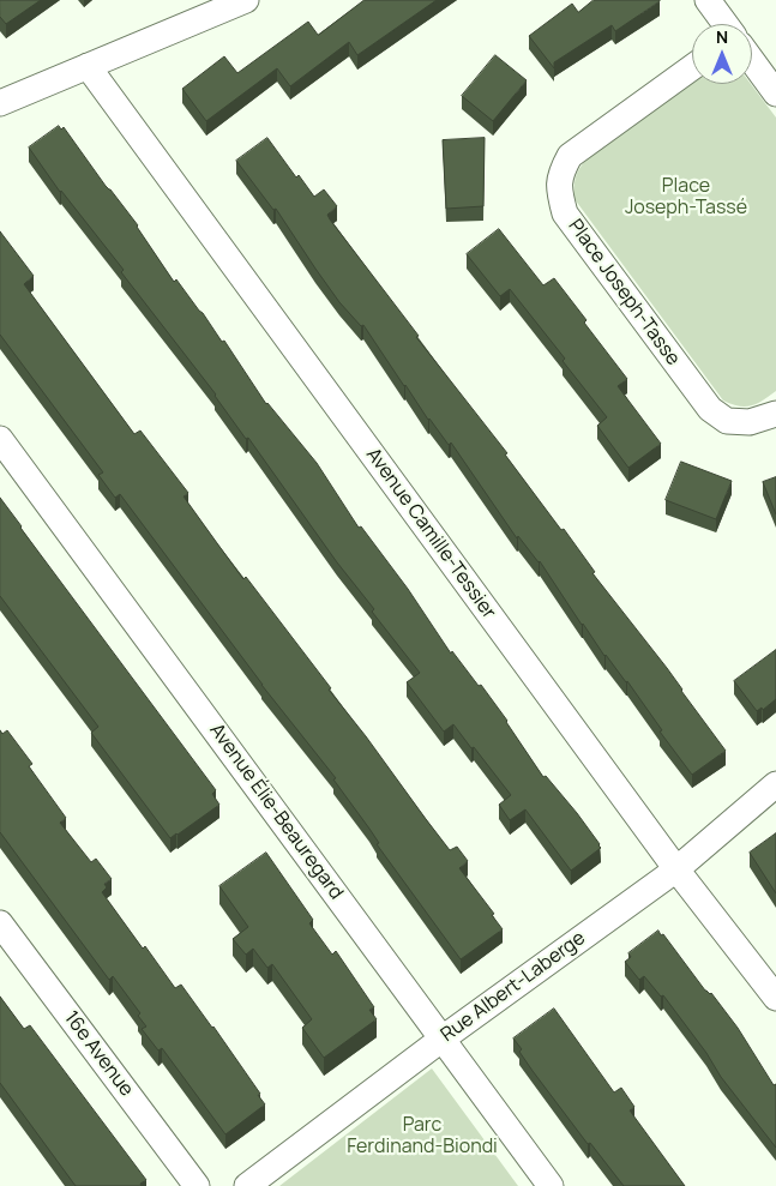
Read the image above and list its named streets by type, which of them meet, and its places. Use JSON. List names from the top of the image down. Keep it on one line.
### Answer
{"streets":{"street":["Place Joseph-Tasse","Avenue Camille-Tessier","Avenue Élie-Beauregard","Rue Albert-Laberge","16e Avenue"]},"crossings":[["Avenue Camille-Tessier","Rue Albert-Laberge"],["Avenue Élie-Beauregard","Rue Albert-Laberge"]],"parks":["Place Joseph-Tassé","Parc Ferdinand-Biondi"],"north":"top"}
